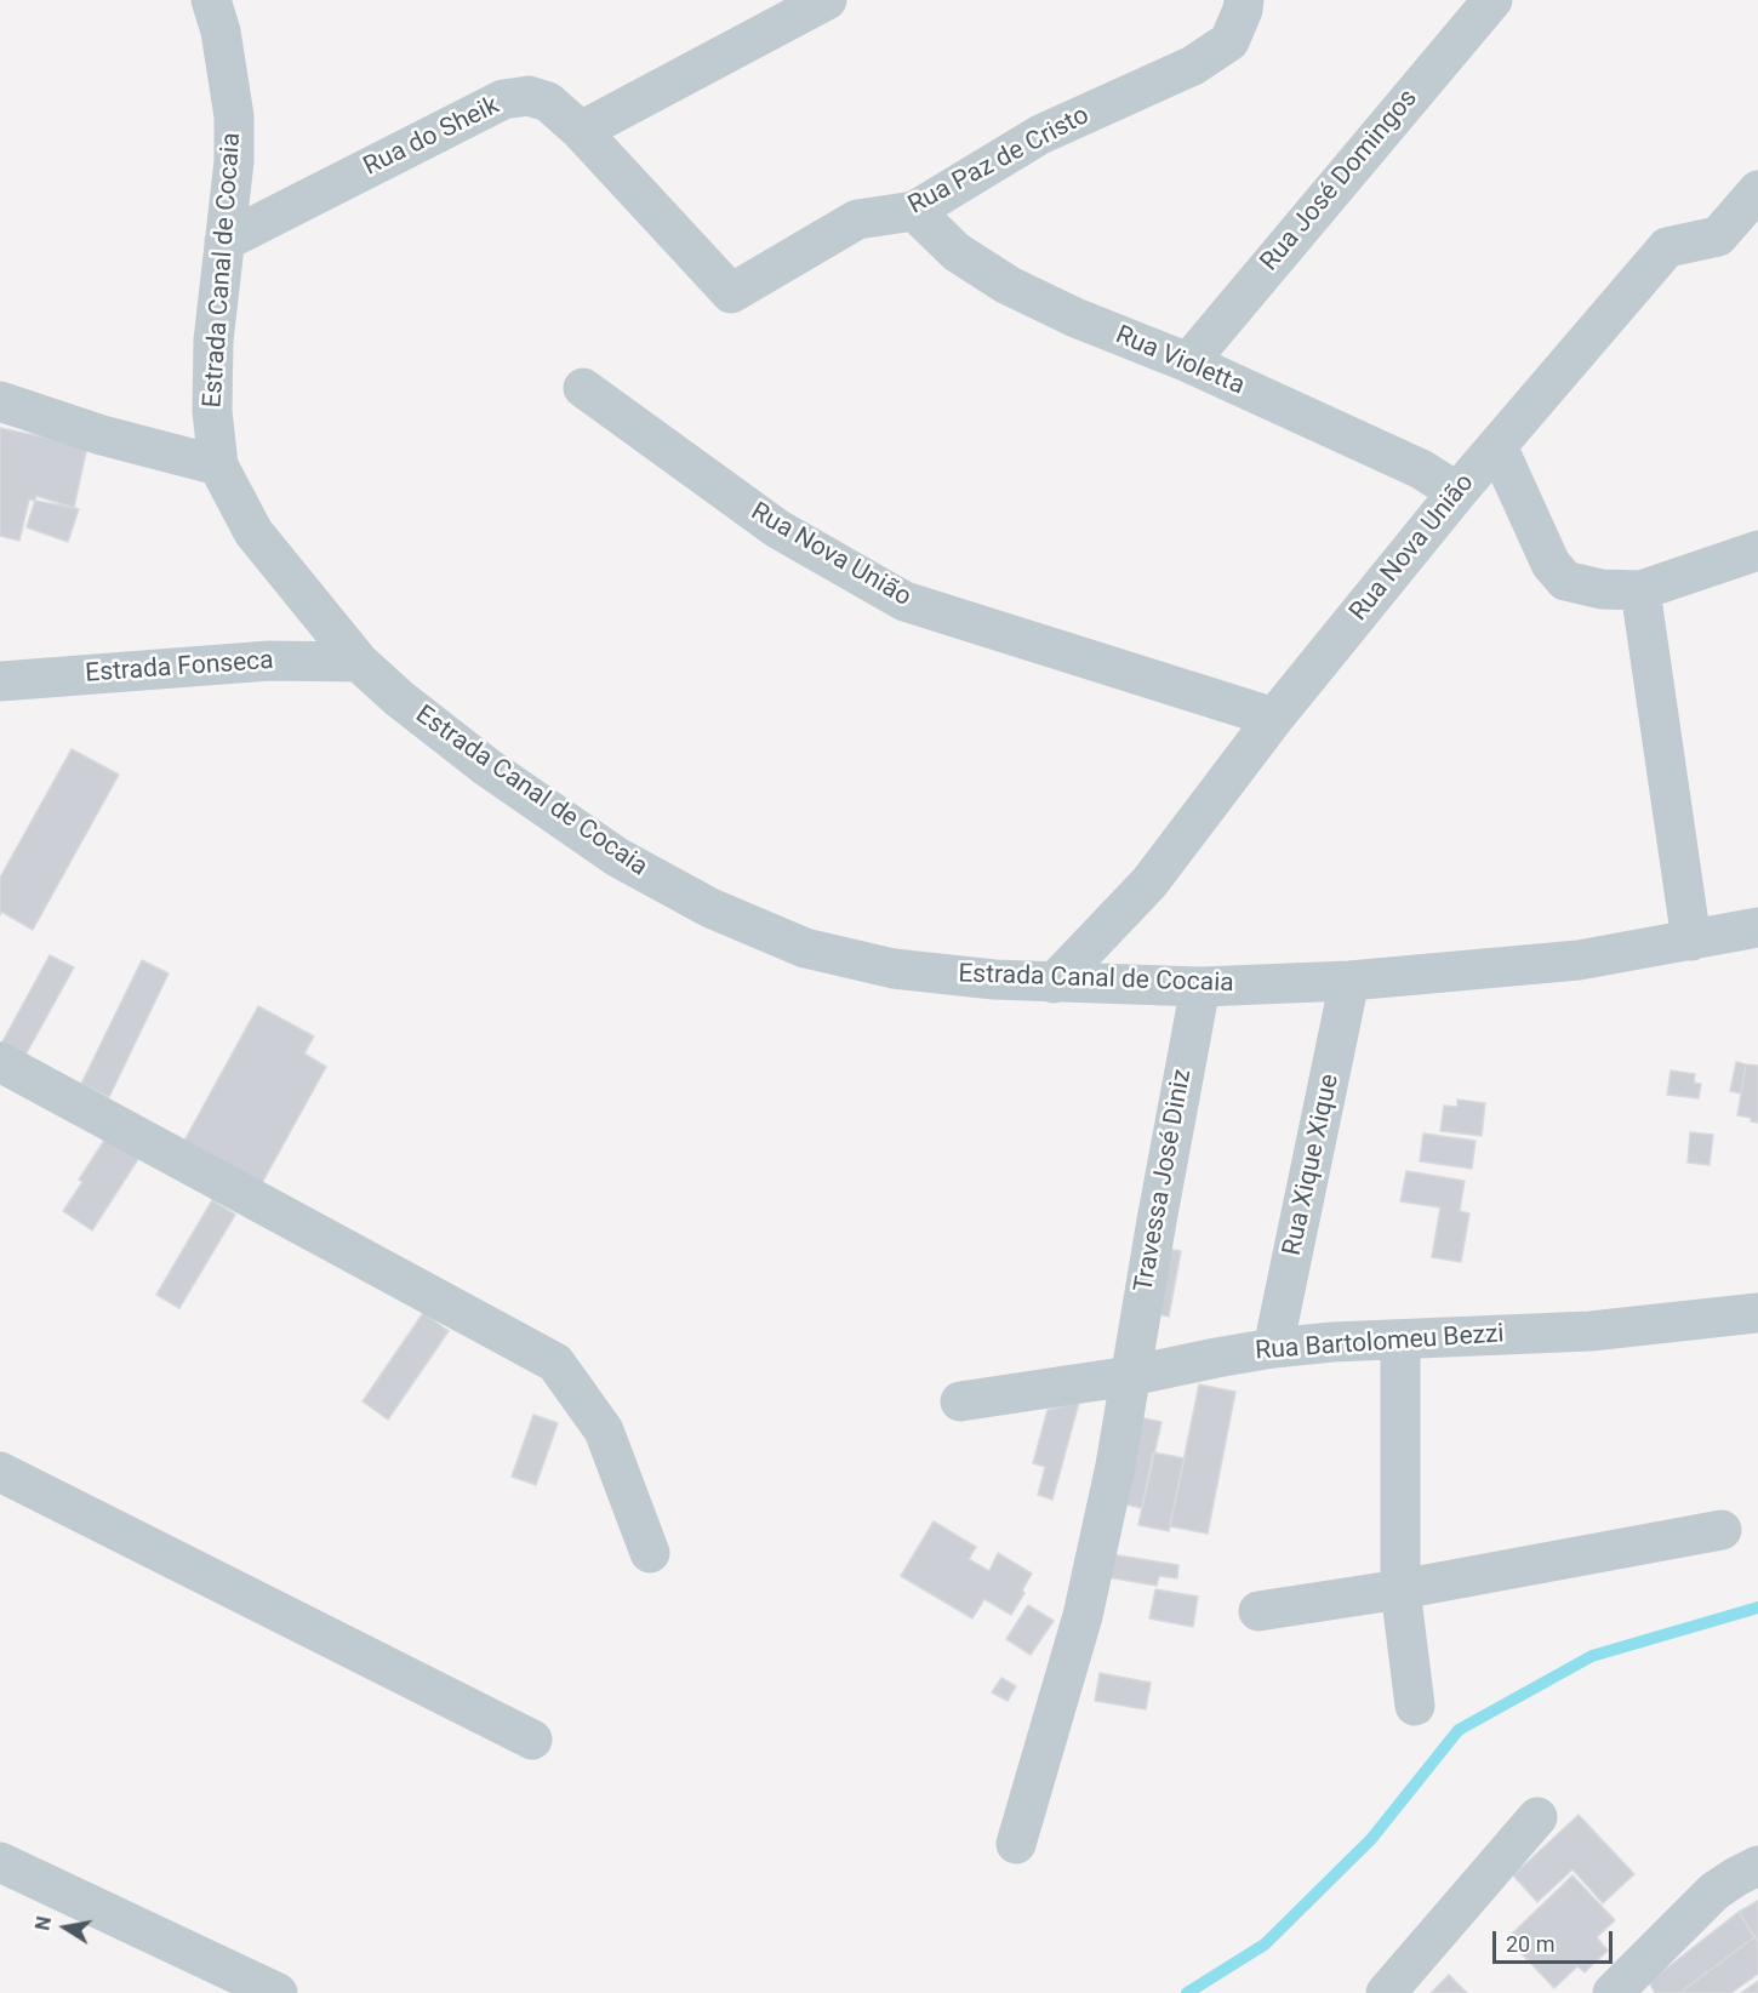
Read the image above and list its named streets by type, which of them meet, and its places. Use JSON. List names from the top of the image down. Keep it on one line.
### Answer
{"streets":{"street":["Rua do Sheik","Rua Paz de Cristo","Rua José Domingos","Estrada Canal de Cocaia","Rua Violetta","Rua Nova União","Estrada Fonseca","Rua Xique Xique","Travessa José Diniz","Rua Bartolomeu Bezzi"]},"crossings":[["Rua do Sheik","Rua Paz de Cristo"],["Rua do Sheik","Estrada Canal de Cocaia"],["Rua Paz de Cristo","Rua Violetta"],["Rua José Domingos","Rua Violetta"],["Estrada Canal de Cocaia","Rua Nova União"],["Estrada Canal de Cocaia","Estrada Fonseca"],["Estrada Canal de Cocaia","Rua Xique Xique"],["Estrada Canal de Cocaia","Travessa José Diniz"],["Rua Violetta","Rua Nova União"],["Rua Xique Xique","Rua Bartolomeu Bezzi"],["Travessa José Diniz","Rua Bartolomeu Bezzi"]],"scale_bar":"20 m","north":"left"}
